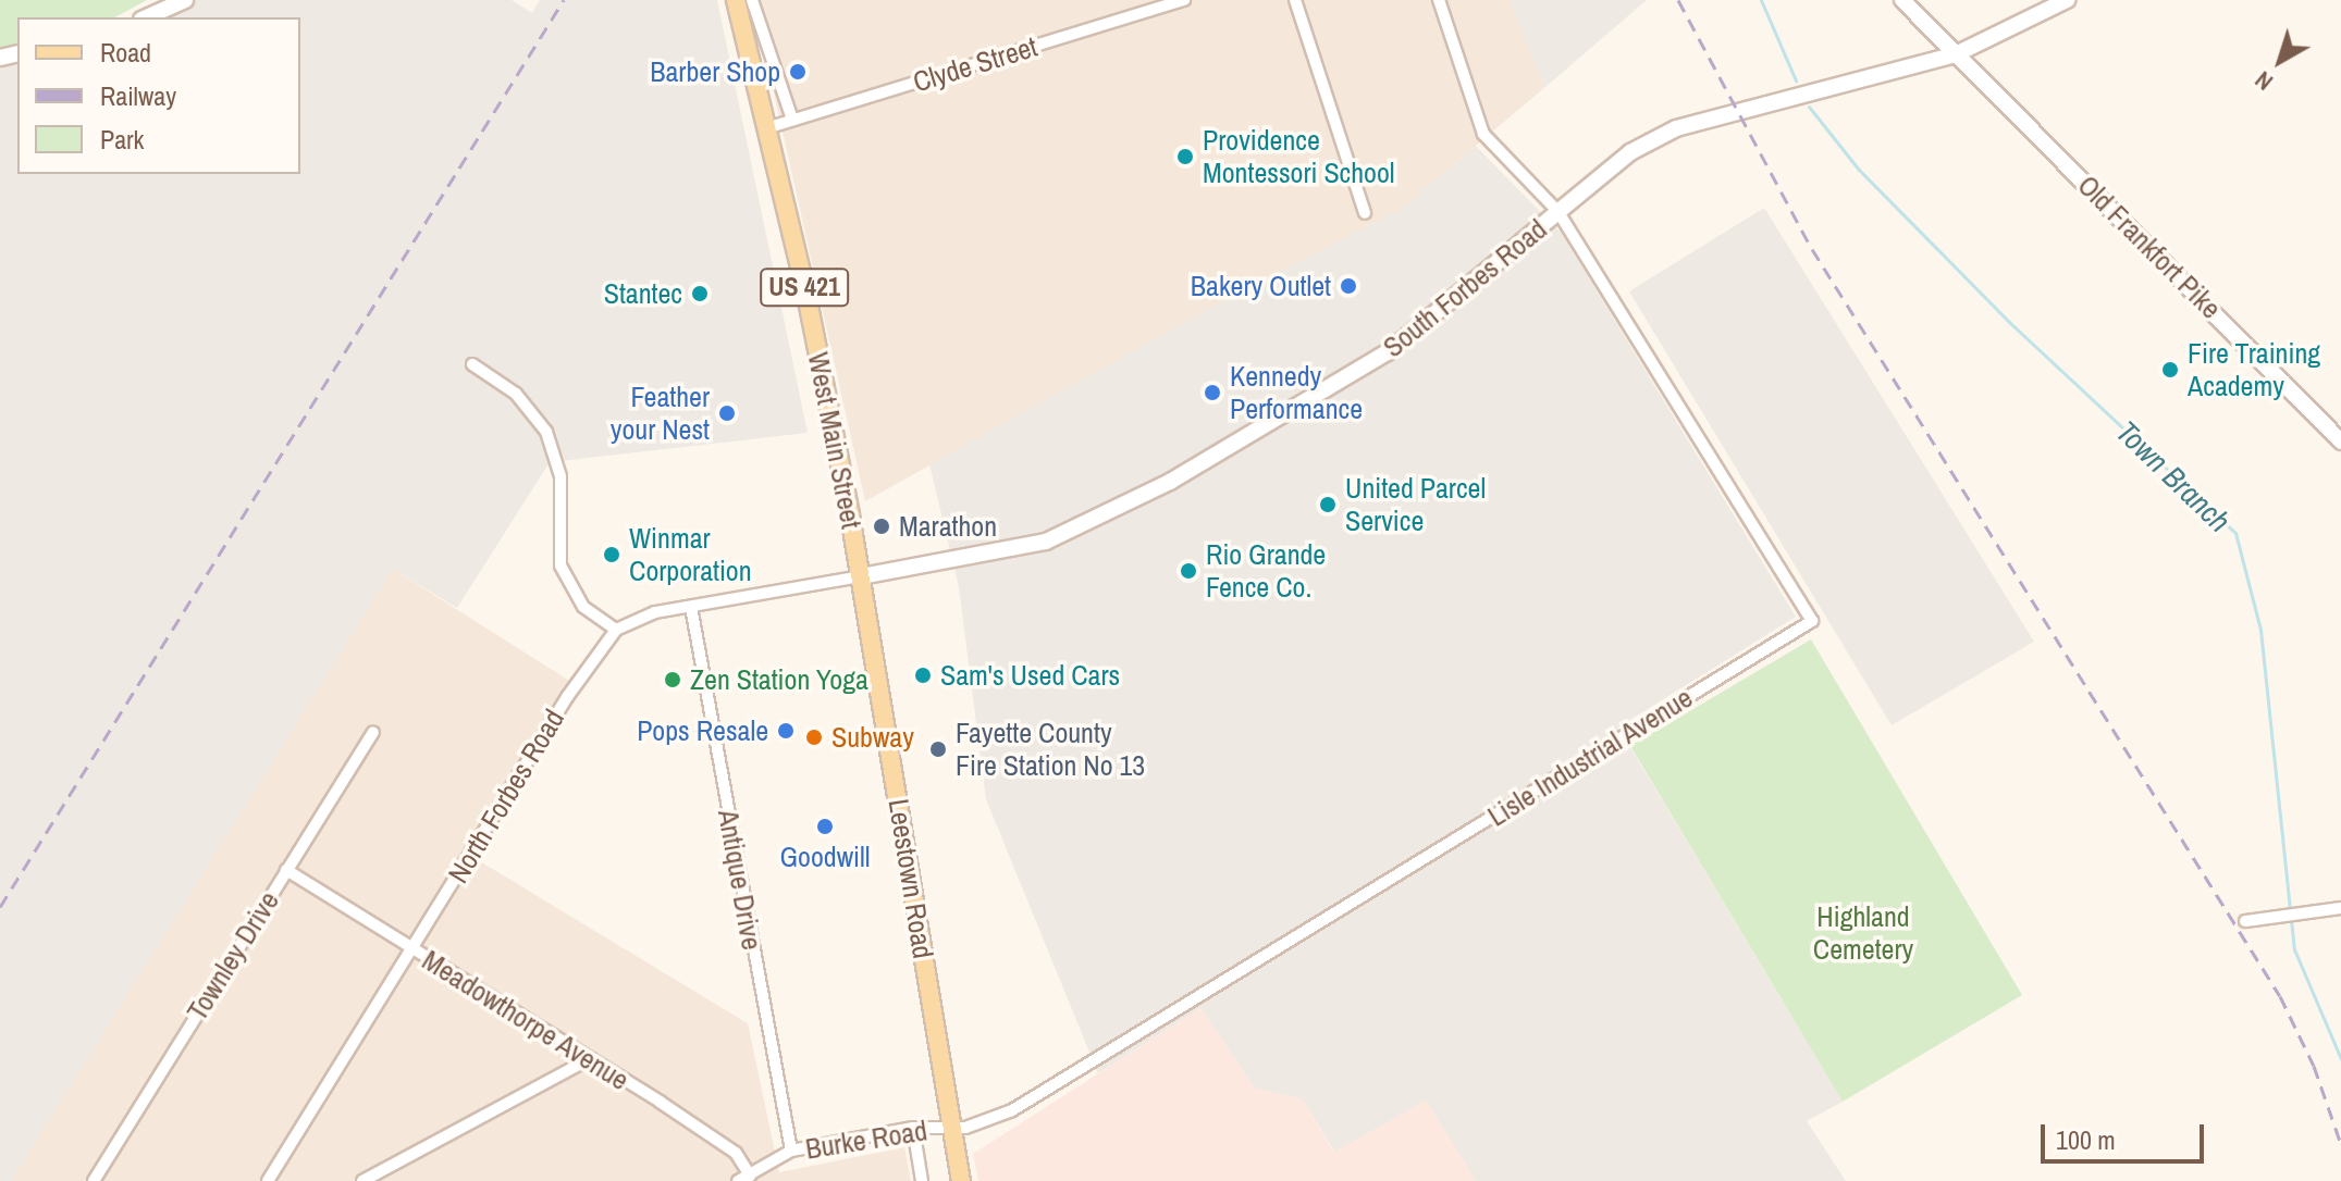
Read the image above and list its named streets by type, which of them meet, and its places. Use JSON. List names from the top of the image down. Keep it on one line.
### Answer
{"streets":{"main road":["Old Frankfort Pike","US 421","South Forbes Road","West Main Street","Leestown Road"],"street":["Clyde Street","Lisle Industrial Avenue","North Forbes Road","Antique Drive","Townley Drive","Meadowthorpe Avenue","Burke Road"]},"crossings":[["Clyde Street","West Main Street"],["Old Frankfort Pike","South Forbes Road"],["South Forbes Road","West Main Street"],["South Forbes Road","Lisle Industrial Avenue"],["South Forbes Road","Leestown Road"],["West Main Street","Leestown Road"],["Lisle Industrial Avenue","Leestown Road"],["Lisle Industrial Avenue","Burke Road"],["North Forbes Road","Meadowthorpe Avenue"],["Leestown Road","Burke Road"],["Antique Drive","Burke Road"],["Townley Drive","Meadowthorpe Avenue"],["Meadowthorpe Avenue","Burke Road"]],"water":["Town Branch"],"parks":["Highland Cemetery"],"places":["Barber Shop","Providence Montessori School","Bakery Outlet","Stantec","Fire Training Academy","Kennedy Performance","Feather your Nest","United Parcel Service","Marathon","Winmar Corporation","Rio Grande Fence Co.","Sam's Used Cars","Zen Station Yoga","Pops Resale","Subway","Fayette County Fire Station No 13","Goodwill"],"legend":["Road","Railway","Park"],"scale_bar":"100 m","north":"bottom left"}
